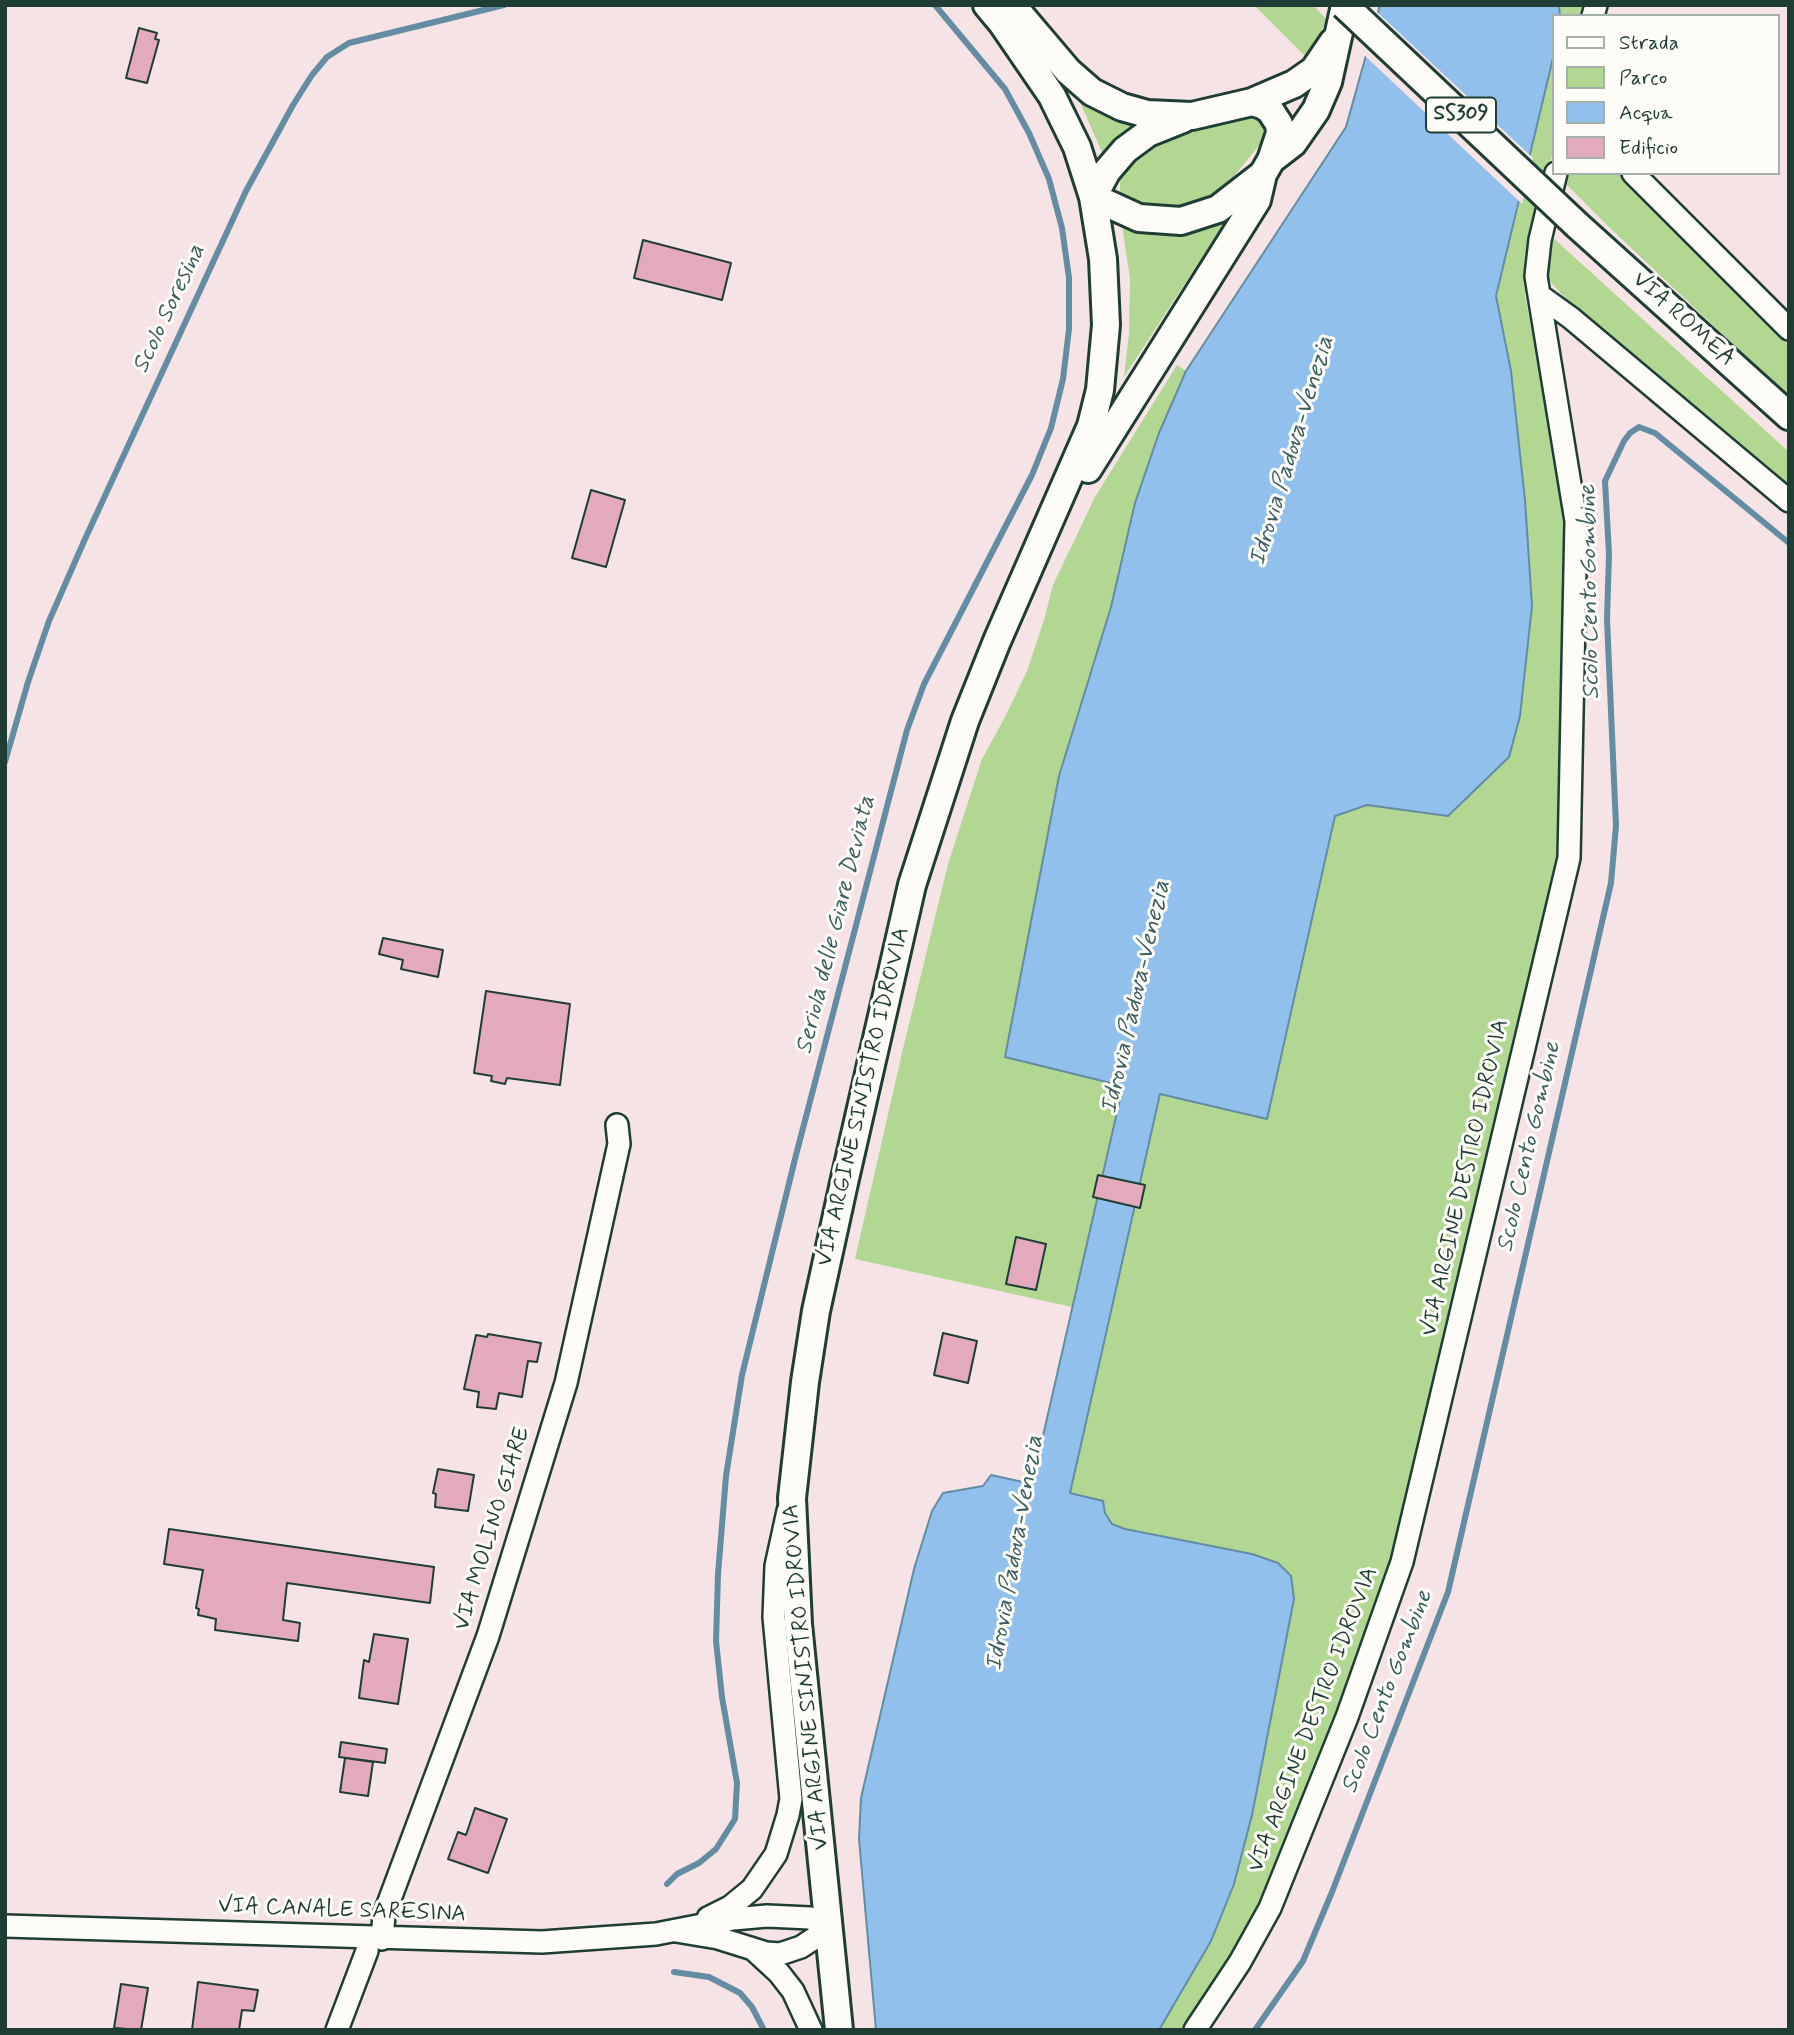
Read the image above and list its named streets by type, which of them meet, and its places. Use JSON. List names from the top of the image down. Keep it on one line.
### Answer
{"streets":{"main road":["SS309","VIA ROMEA","VIA ARGINE SINISTRO IDROVIA"],"street":["VIA ARGINE DESTRO IDROVIA","VIA MOLINO GIARE","VIA CANALE SARESINA"]},"crossings":[["VIA ARGINE SINISTRO IDROVIA","VIA CANALE SARESINA"],["VIA MOLINO GIARE","VIA CANALE SARESINA"]],"water":["Scolo Soresina","Idrovia Padova-Venezia","Scolo Cento Gombine","Seriola delle Giare Deviata"],"legend":["Strada","Parco","Acqua","Edificio"]}
